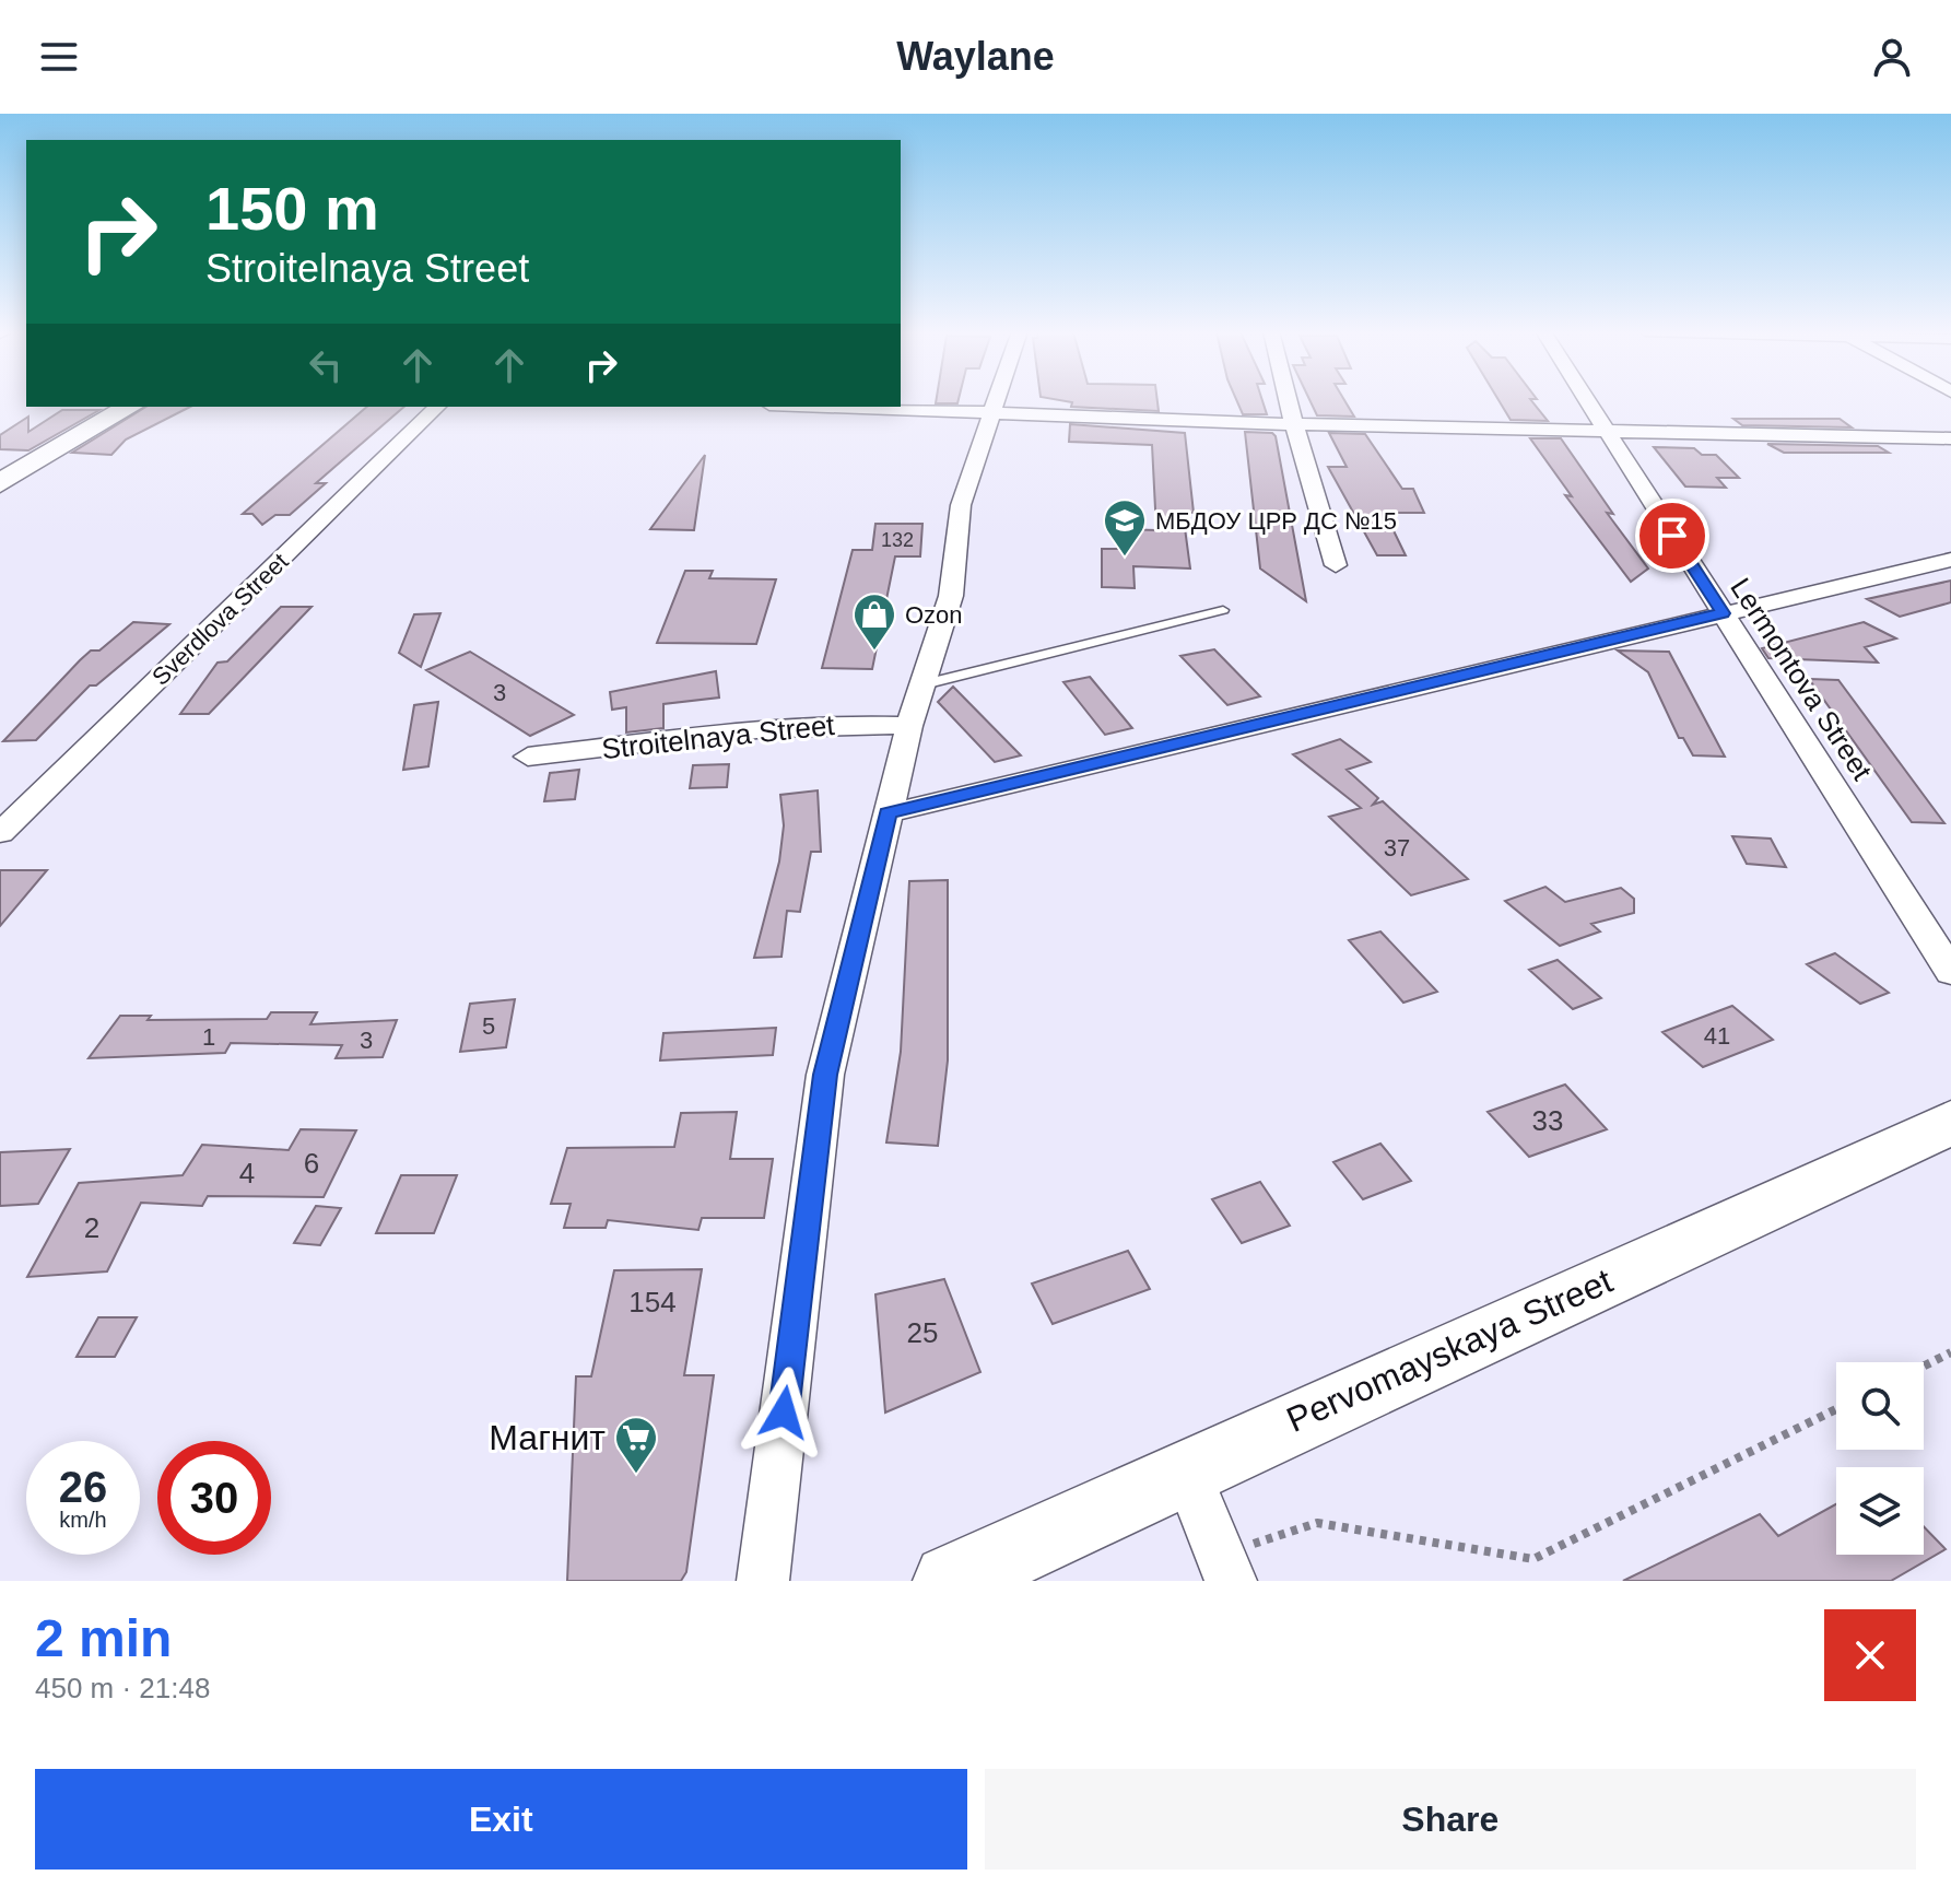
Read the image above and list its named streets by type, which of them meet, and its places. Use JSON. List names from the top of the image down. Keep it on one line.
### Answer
{"streets":{"street":["Sverdlova Street","Lermontova Street","Stroitelnaya Street","Pervomayskaya Street"]},"places":{"school or university":["МБДОУ ЦРР ДС №15"],"shop":["Ozon"],"supermarket":["Магнит"]},"house_numbers":["132","3","37","5","41","1","3","33","6","4","2","154","25"],"page":{"header":"Waylane","turn":["150 m","Stroitelnaya Street"],"speed":"26 km/h","limit":"30","heading":["2 min","450 m · 21:48"],"buttons":["Exit","Share"]}}
